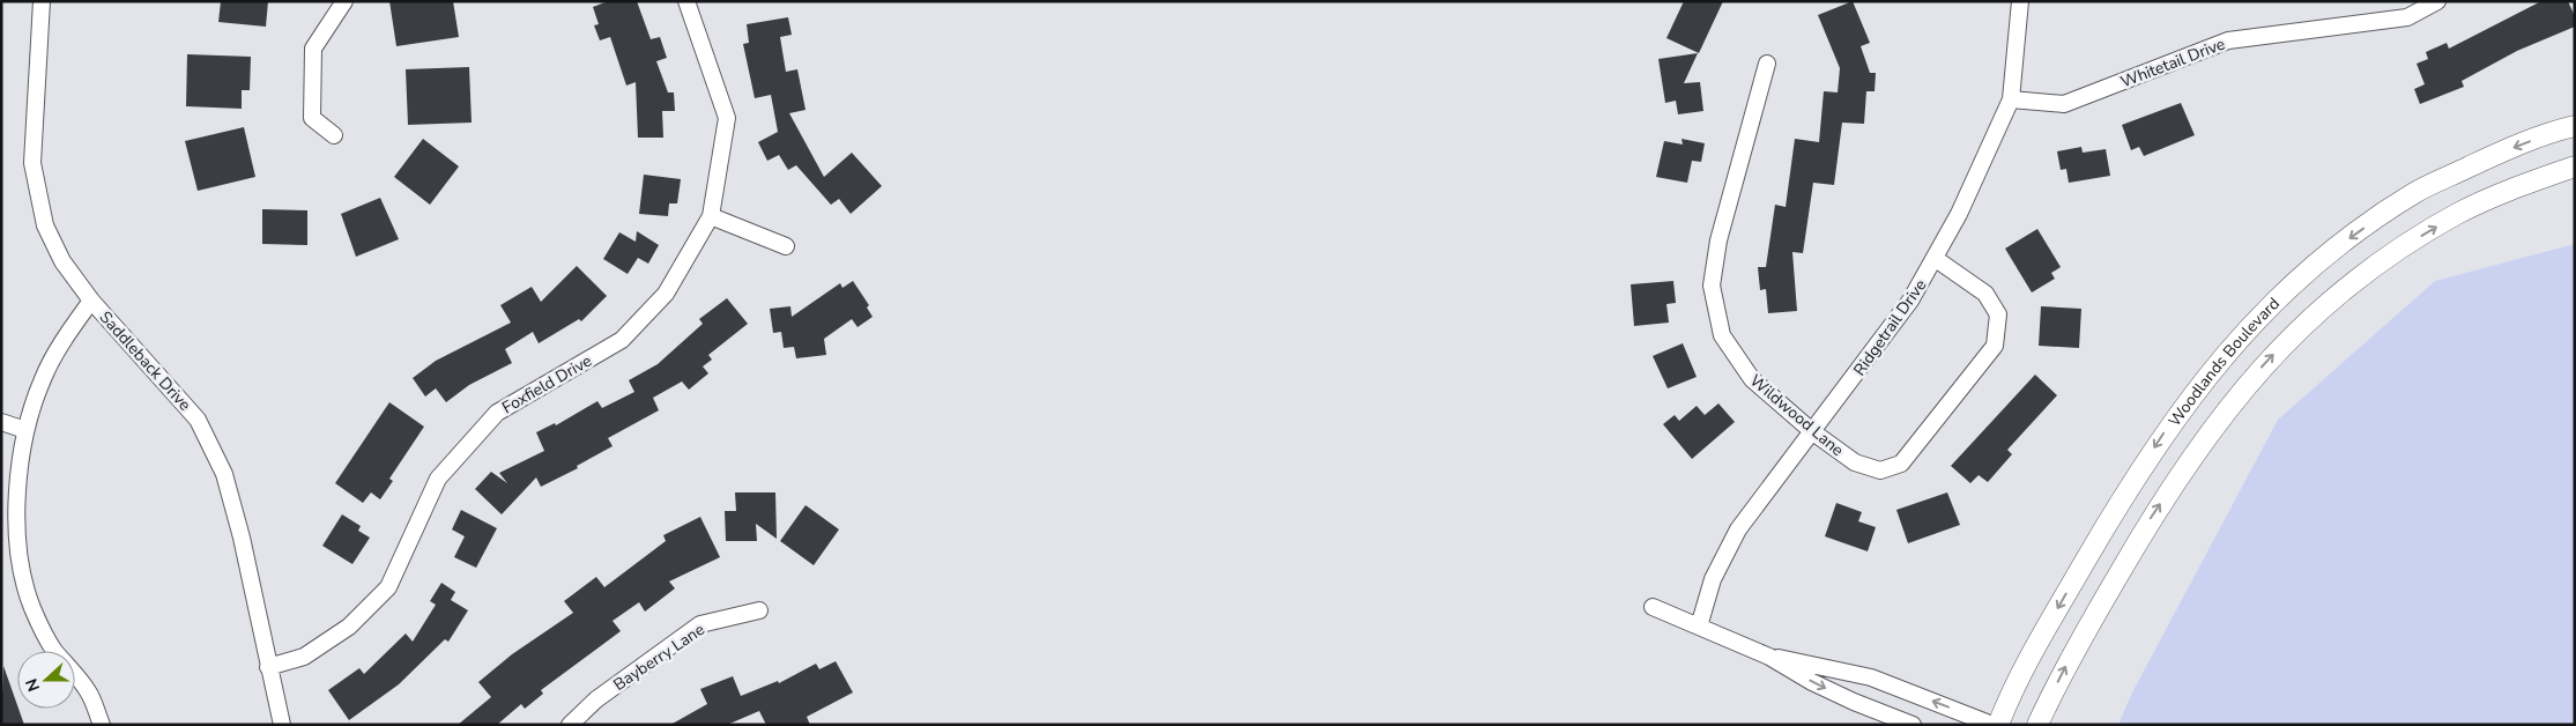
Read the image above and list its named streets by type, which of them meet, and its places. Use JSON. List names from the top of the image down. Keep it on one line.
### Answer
{"streets":{"street":["Whitetail Drive","Ridgetrail Drive","Saddleback Drive","Woodlands Boulevard","Foxfield Drive","Wildwood Lane","Bayberry Lane"]},"crossings":[["Whitetail Drive","Ridgetrail Drive"],["Ridgetrail Drive","Wildwood Lane"],["Saddleback Drive","Foxfield Drive"]],"north":"left"}
